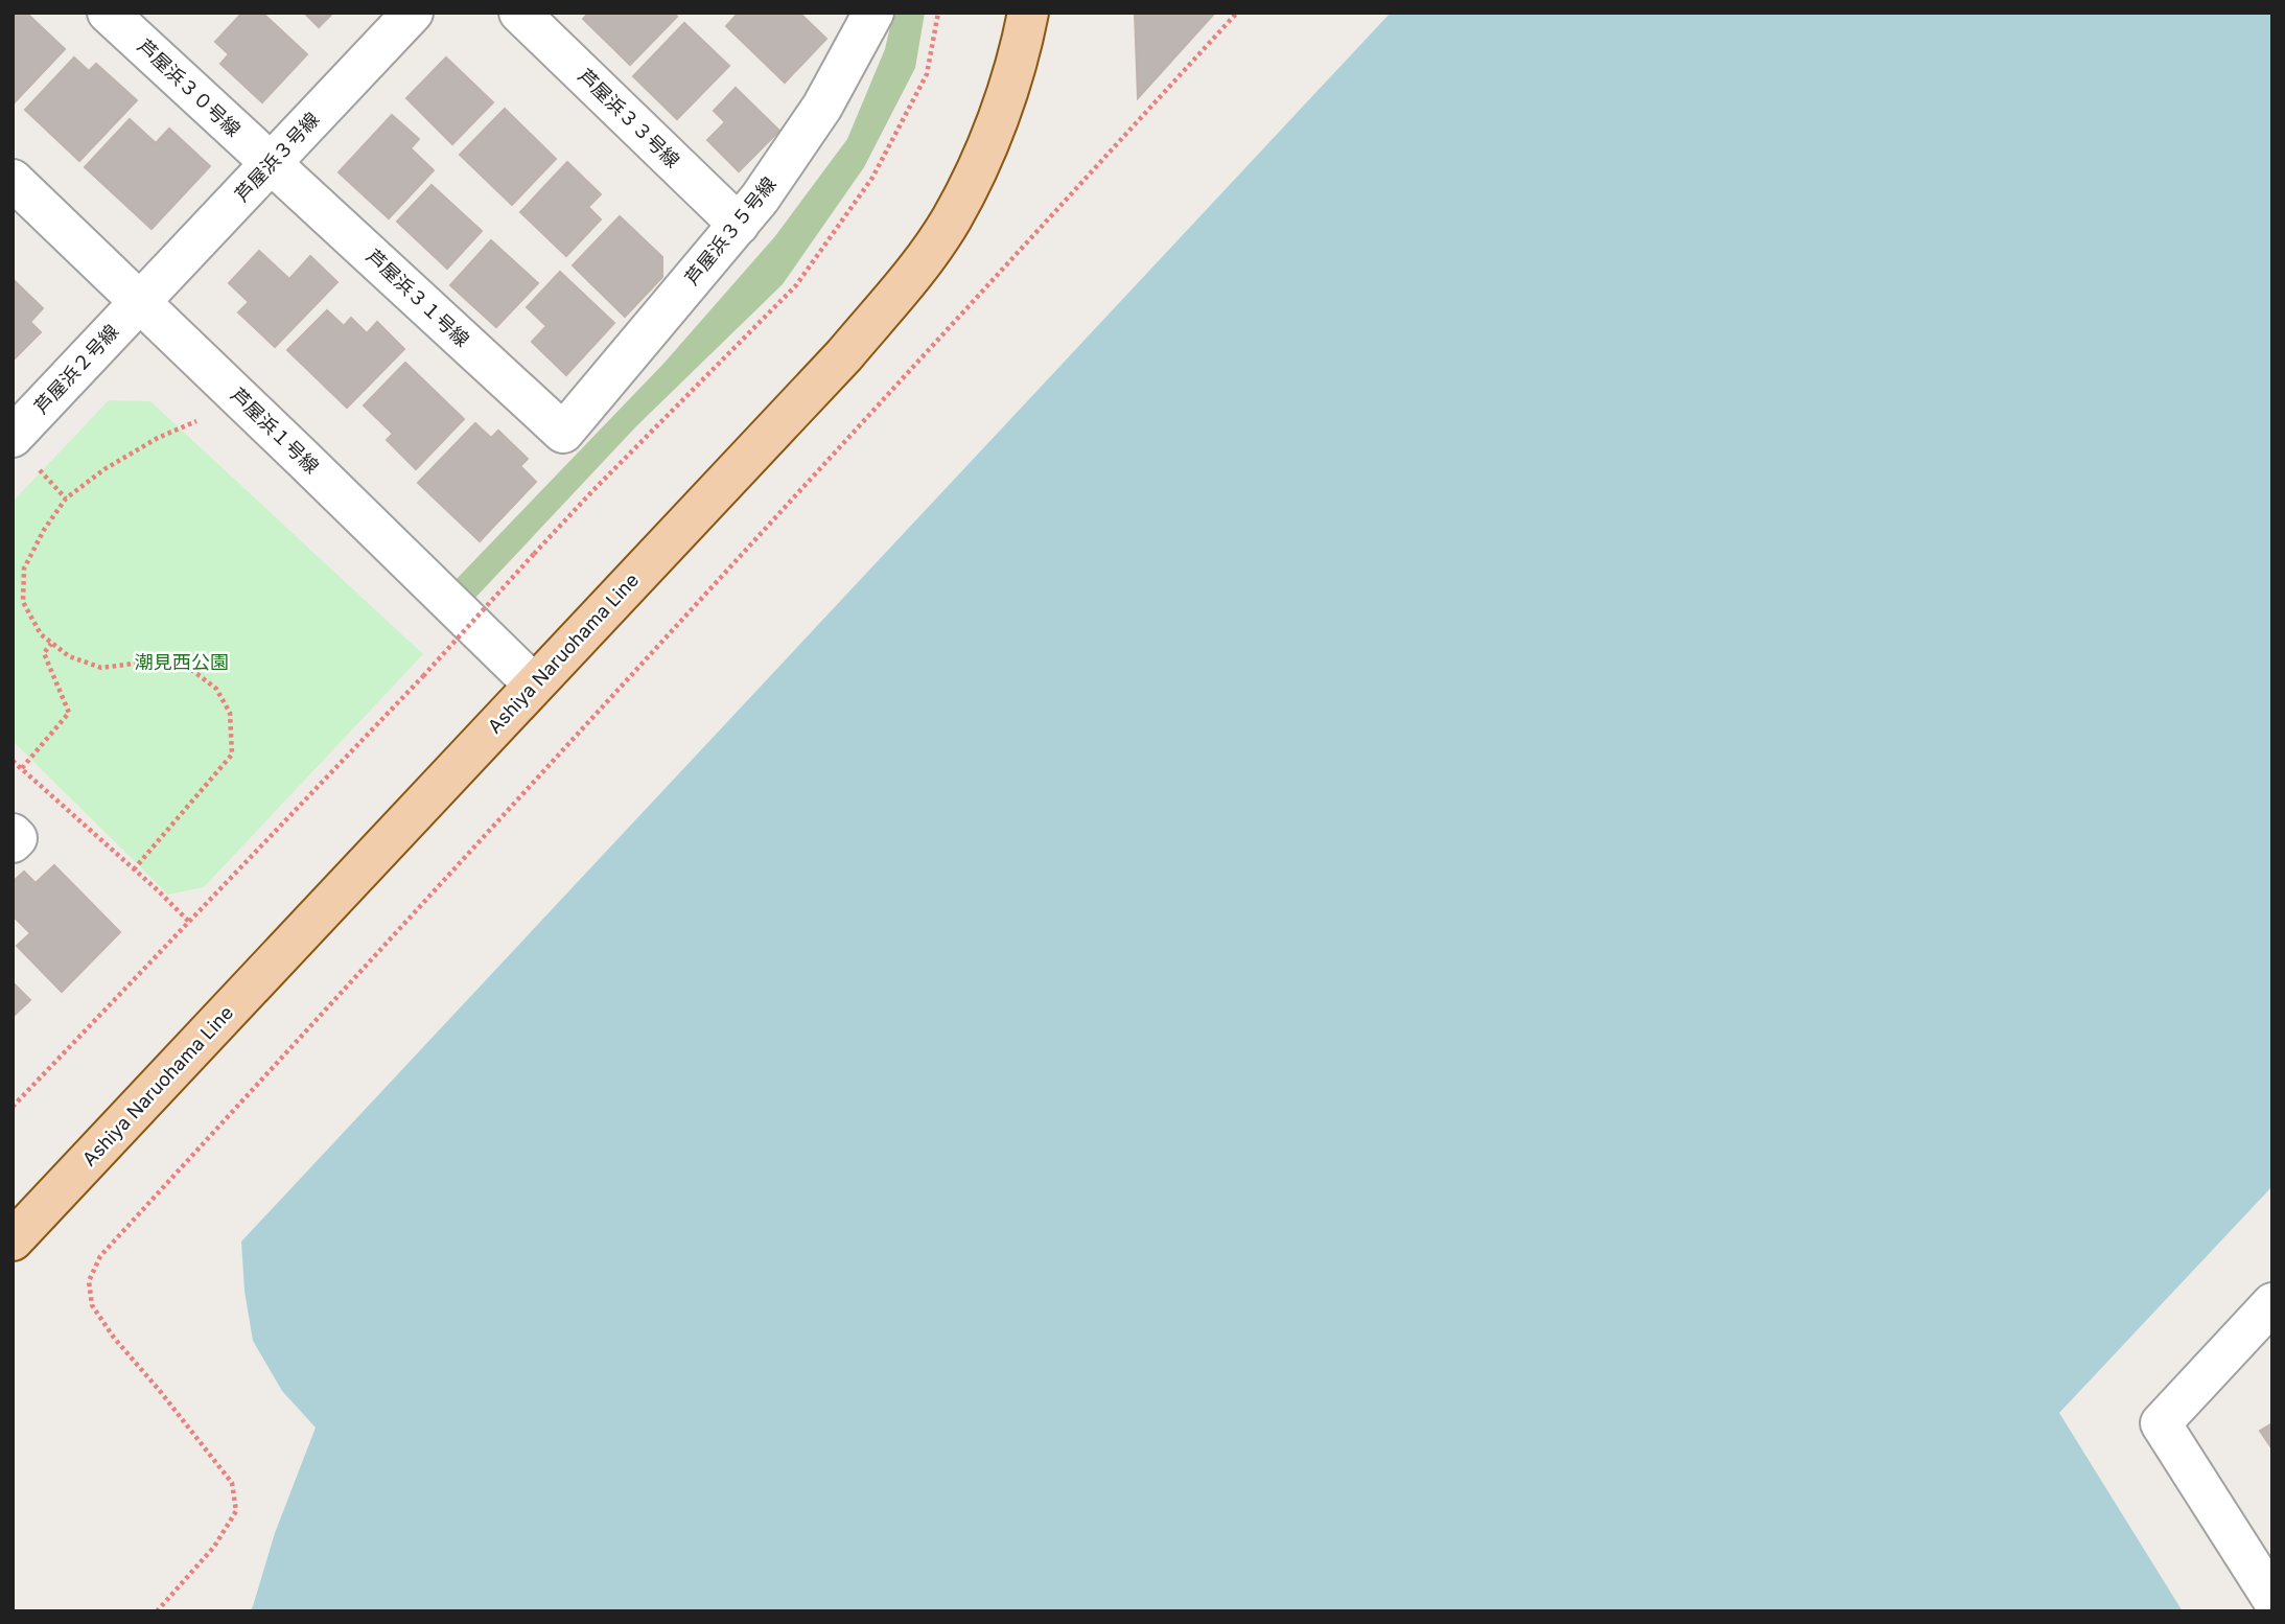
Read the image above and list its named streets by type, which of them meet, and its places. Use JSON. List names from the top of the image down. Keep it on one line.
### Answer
{"streets":{"main road":["Ashiya Naruohama Line"],"street":["芦屋浜３０号線","芦屋浜３３号線","芦屋浜３号線","芦屋浜３５号線","芦屋浜３１号線","芦屋浜２号線","芦屋浜１号線"]},"crossings":[["芦屋浜３０号線","芦屋浜３号線"],["芦屋浜３０号線","芦屋浜３１号線"],["芦屋浜３３号線","芦屋浜３５号線"],["芦屋浜３号線","芦屋浜３１号線"],["芦屋浜３号線","芦屋浜２号線"],["芦屋浜３号線","芦屋浜１号線"],["芦屋浜３５号線","芦屋浜３１号線"],["芦屋浜２号線","芦屋浜１号線"],["芦屋浜１号線","Ashiya Naruohama Line"]],"parks":["潮見西公園"]}
